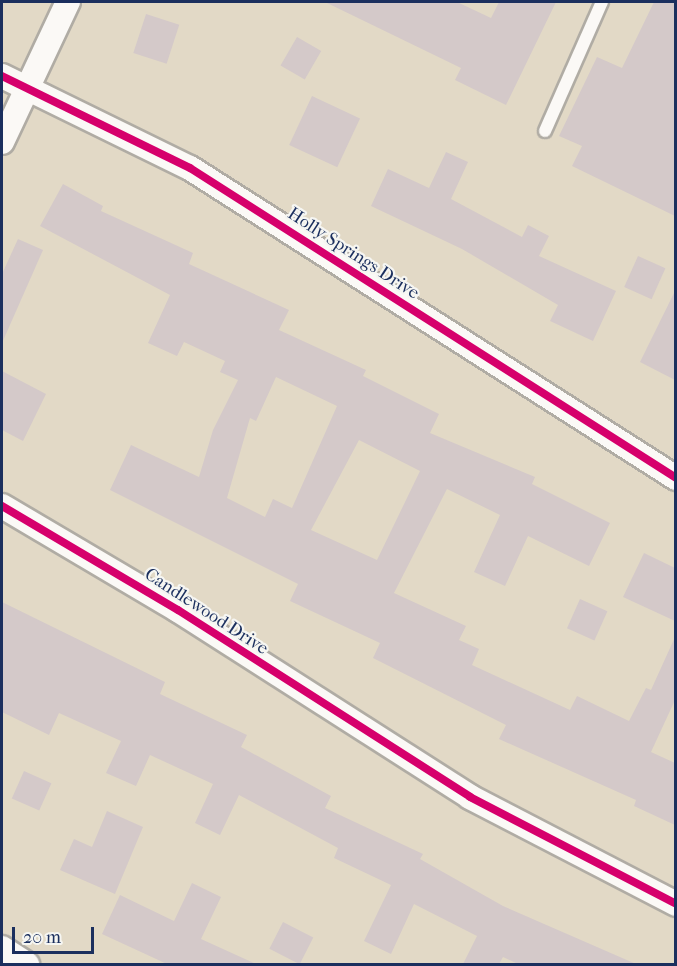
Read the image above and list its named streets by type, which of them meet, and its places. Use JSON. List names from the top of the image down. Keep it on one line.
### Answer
{"streets":{"street":["Holly Springs Drive","Candlewood Drive"]},"scale_bar":"20 m"}
